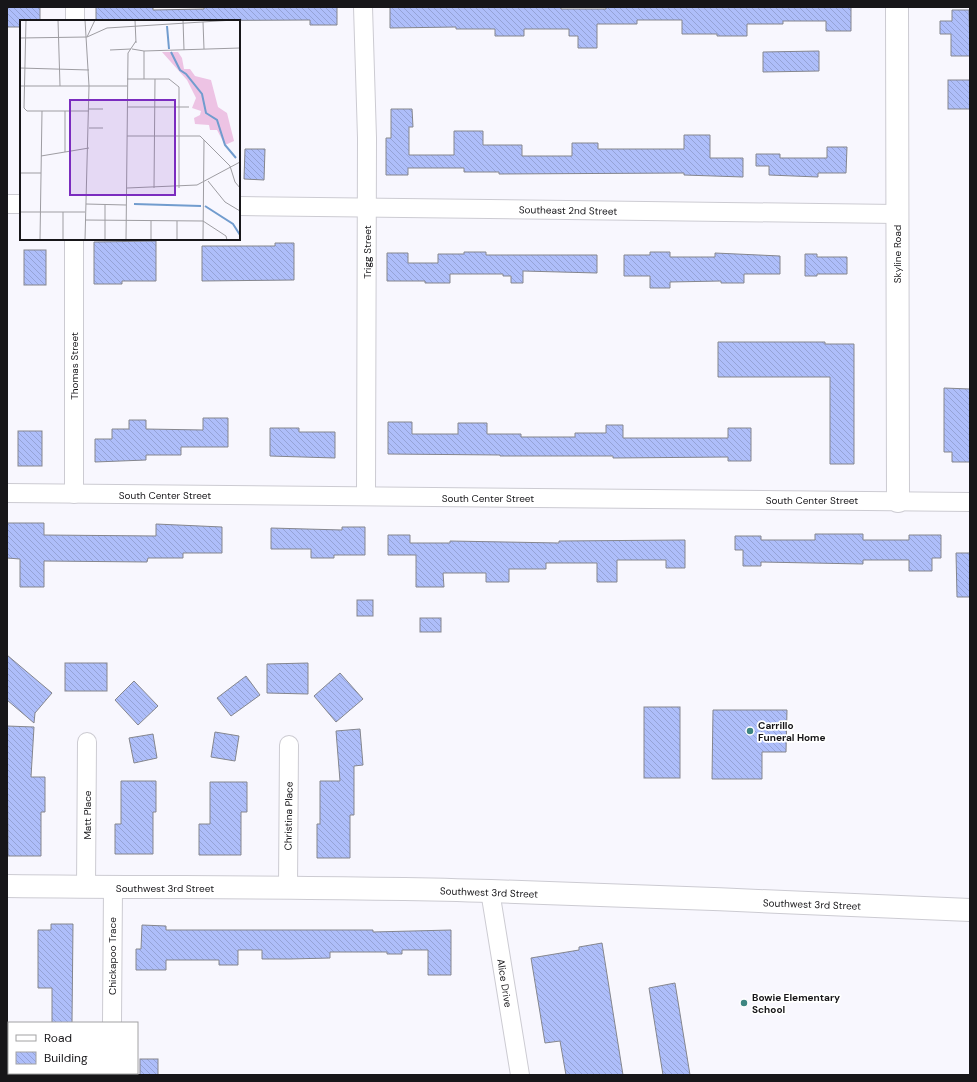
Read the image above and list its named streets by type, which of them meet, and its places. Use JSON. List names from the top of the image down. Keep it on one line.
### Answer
{"streets":{"street":["Southeast 2nd Street","Trigg Street","Skyline Road","Thomas Street","South Center Street","Matt Place","Christina Place","Southwest 3rd Street","Chickapoo Trace","Alice Drive"]},"crossings":[["Southeast 2nd Street","Trigg Street"],["Southeast 2nd Street","Skyline Road"],["Trigg Street","South Center Street"],["Skyline Road","South Center Street"],["Thomas Street","South Center Street"],["Matt Place","Southwest 3rd Street"],["Christina Place","Southwest 3rd Street"],["Southwest 3rd Street","Chickapoo Trace"],["Southwest 3rd Street","Alice Drive"]],"places":["Carrillo Funeral Home","Bowie Elementary School"],"legend":["Road","Building"]}
